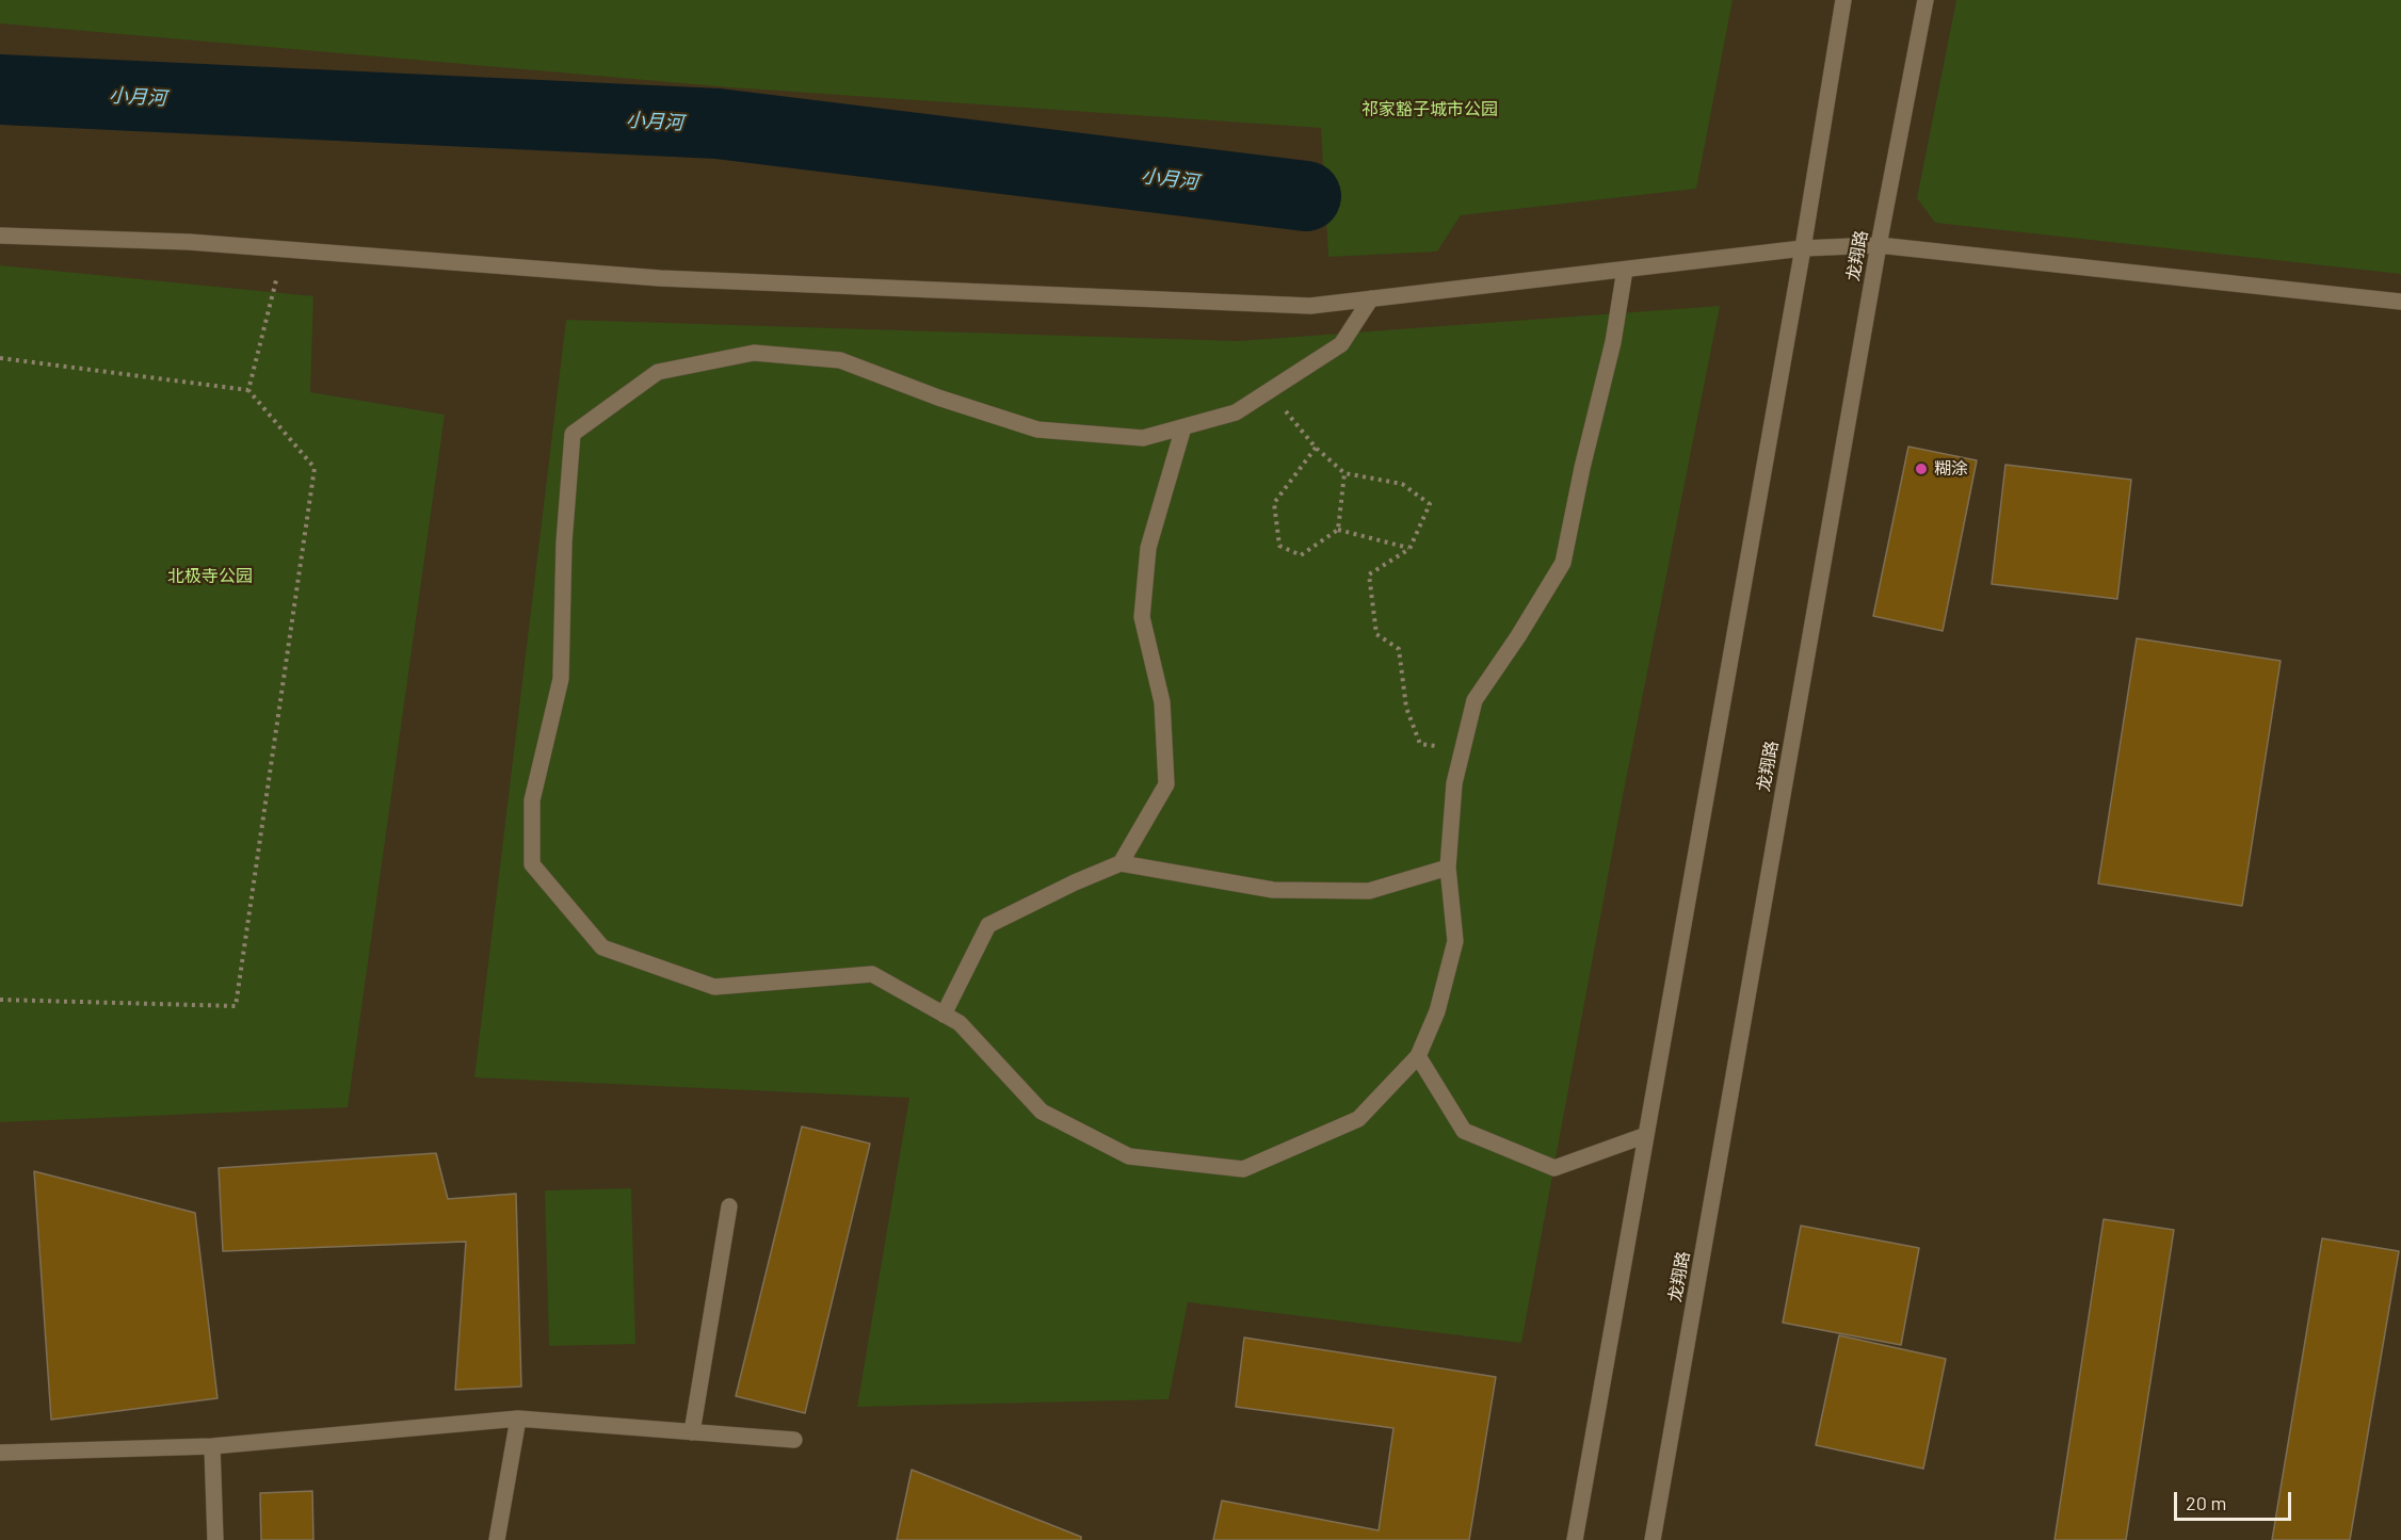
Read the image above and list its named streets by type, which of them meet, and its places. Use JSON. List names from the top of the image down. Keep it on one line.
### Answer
{"streets":{"street":["龙翔路"]},"water":["小月河"],"parks":["祁家豁子城市公园","北极寺公园"],"places":["糊涂"],"scale_bar":"20 m"}
